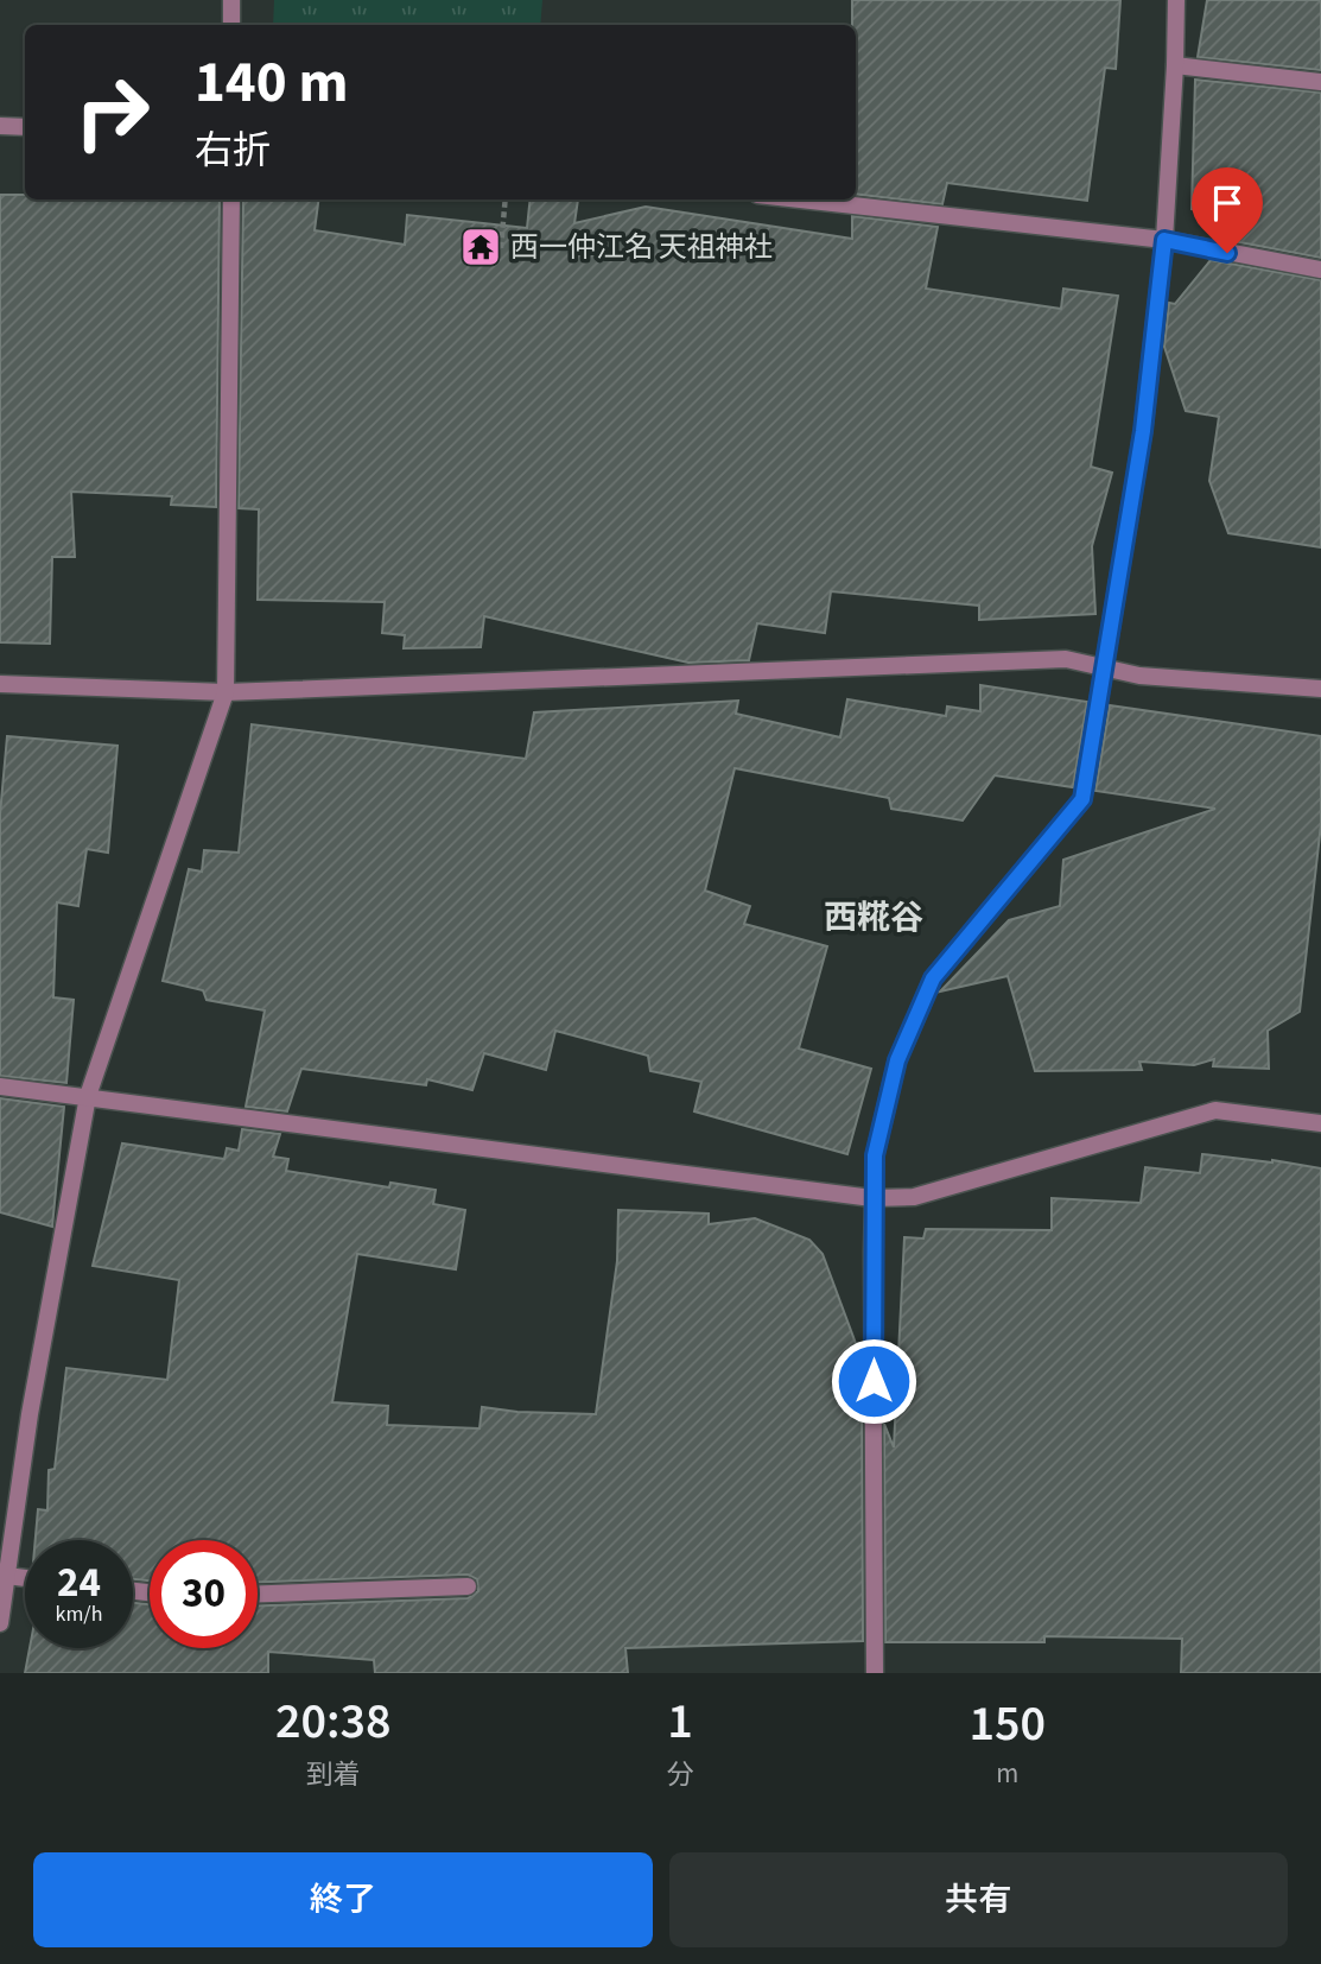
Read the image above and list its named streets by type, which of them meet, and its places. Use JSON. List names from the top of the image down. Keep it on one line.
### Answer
{"districts":["西糀谷"],"places":{"temple":["西一仲江名 天祖神社"]},"page":{"turn":["140 m","右折"],"speed":"24 km/h","limit":"30","eta":["20:38","到着","1","分","150","m"],"buttons":["終了","共有"]}}
